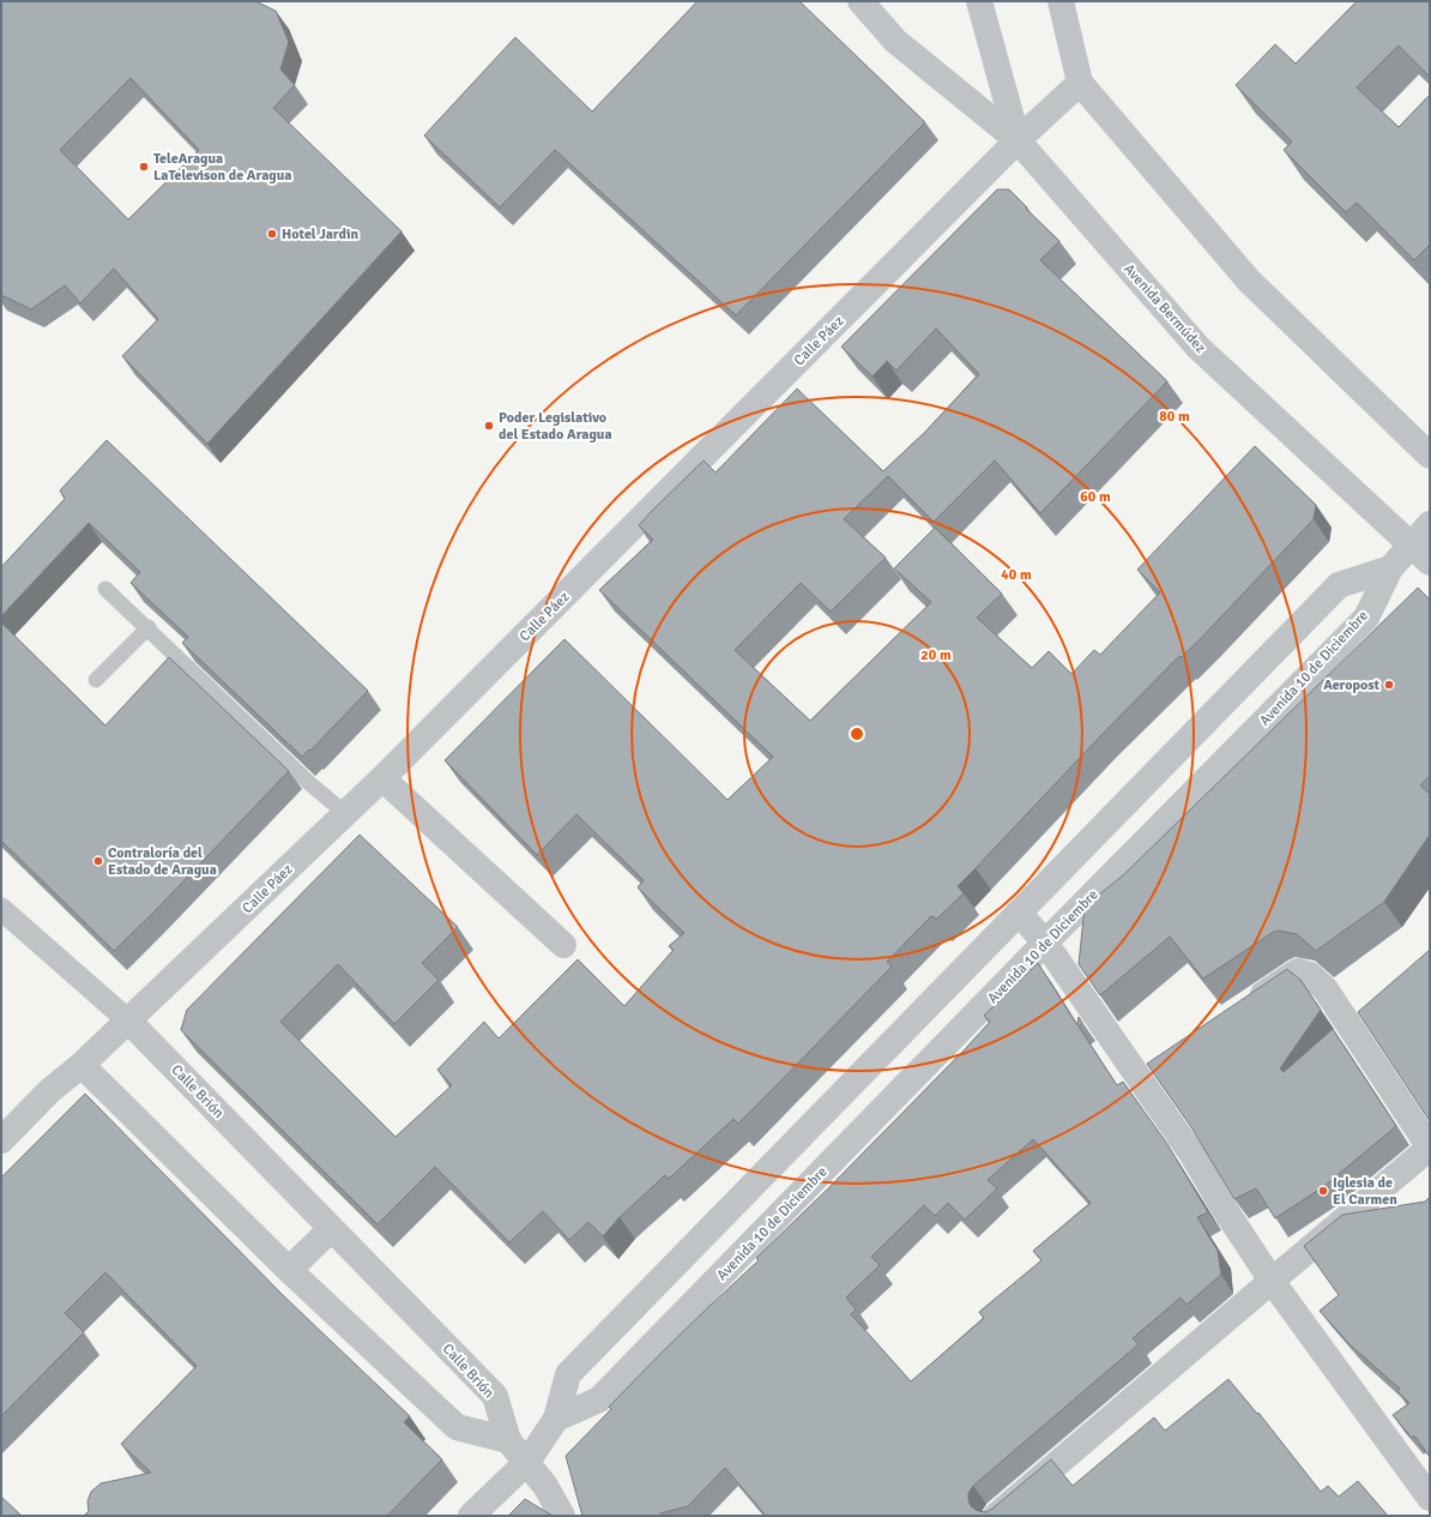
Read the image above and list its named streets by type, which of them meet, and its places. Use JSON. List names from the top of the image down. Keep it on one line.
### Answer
{"streets":{"street":["Avenida Bermúdez","Calle Páez","Avenida 10 de Diciembre","Calle Brión"]},"crossings":[["Avenida Bermúdez","Calle Páez"],["Calle Páez","Calle Brión"]],"places":["TeleAragua LaTelevison de Aragua","Hotel Jardin","Poder Legislativo del Estado Aragua","Aeropost","Contraloría del Estado de Aragua","Iglesia de El Carmen"],"rings":["80 m","60 m","40 m","20 m"]}
